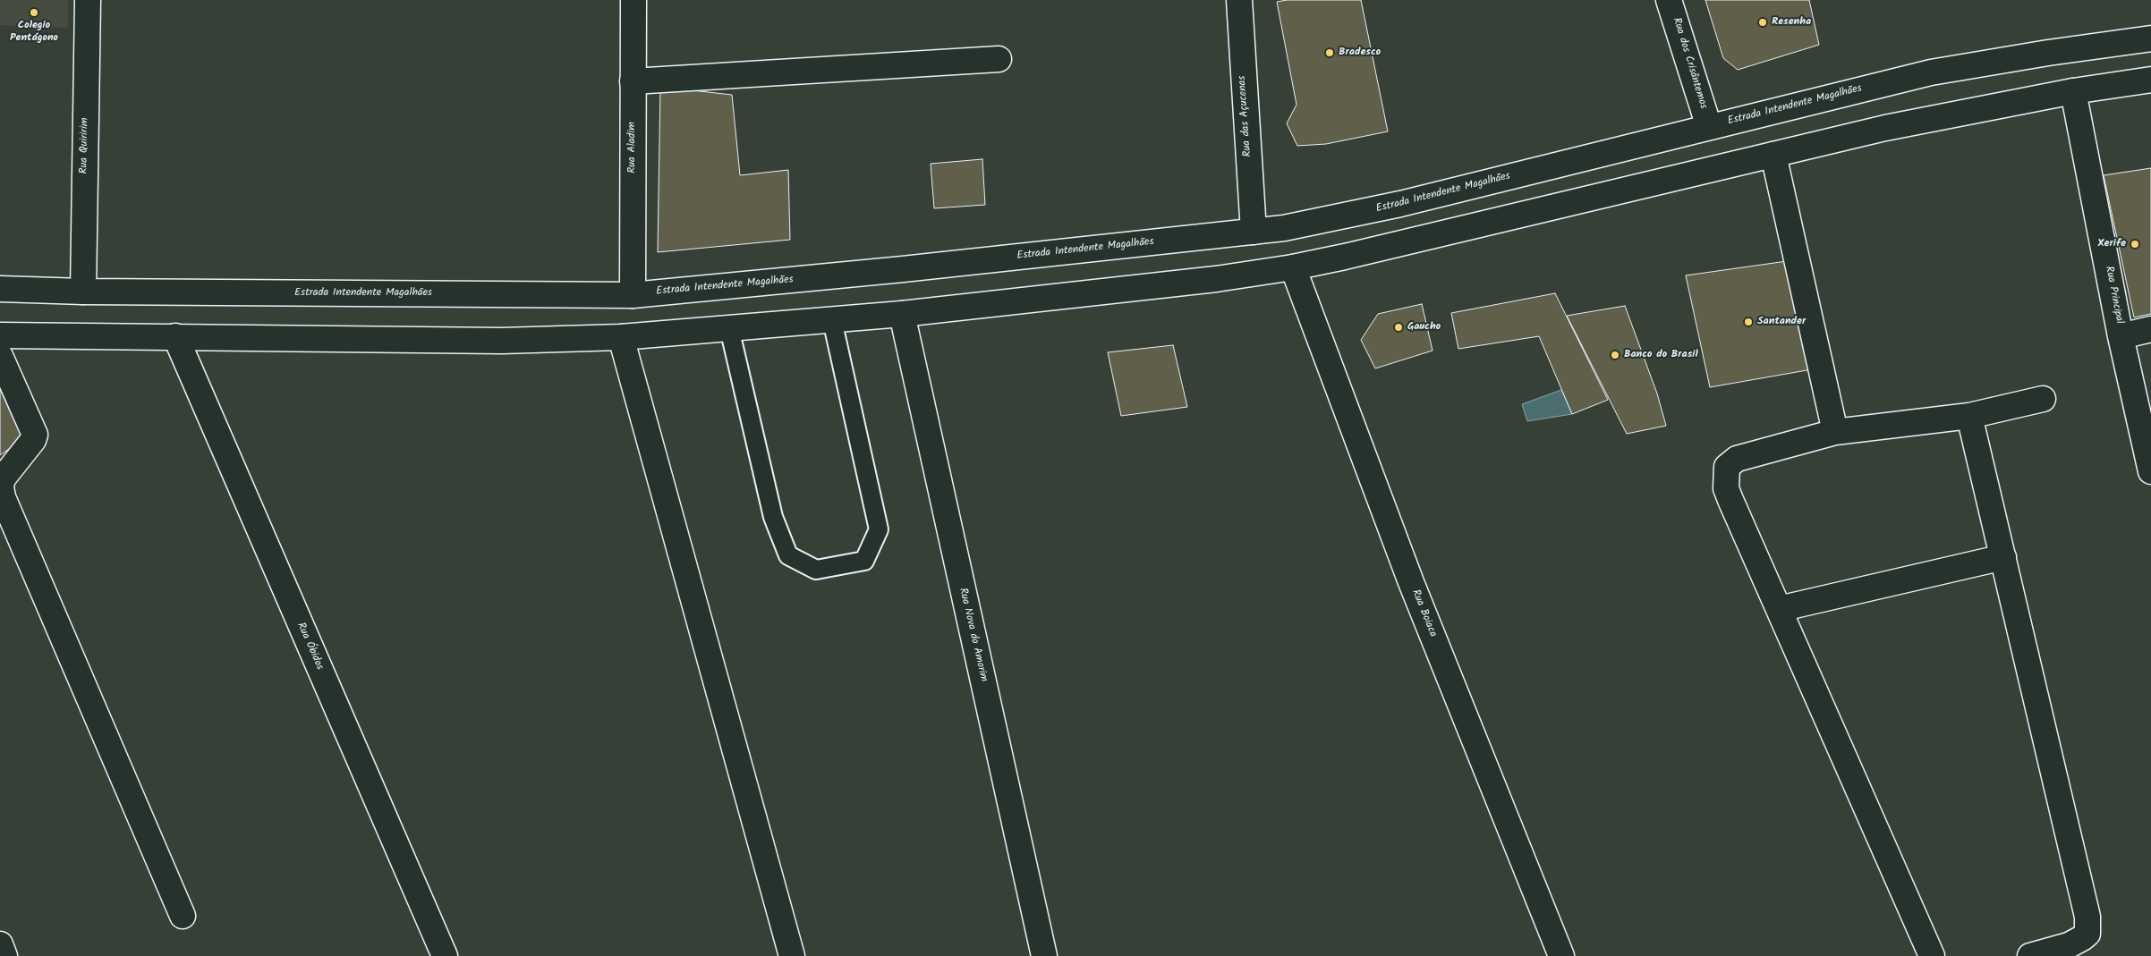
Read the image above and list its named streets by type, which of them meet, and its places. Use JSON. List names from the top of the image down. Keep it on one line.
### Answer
{"streets":{"street":["Rua dos Crisântemos","Estrada Intendente Magalhães","Rua das Açucenas","Rua Quiririm","Rua Aladim","Rua Principal","Rua Boiaca","Rua Nova do Amorim","Rua Óbidos"]},"crossings":[["Rua dos Crisântemos","Estrada Intendente Magalhães"],["Estrada Intendente Magalhães","Rua das Açucenas"],["Estrada Intendente Magalhães","Rua Quiririm"],["Estrada Intendente Magalhães","Rua Aladim"]],"places":["Colegio Pentágono","Resenha","Bradesco","Xerife","Santander","Gaucho","Banco do Brasil"]}
